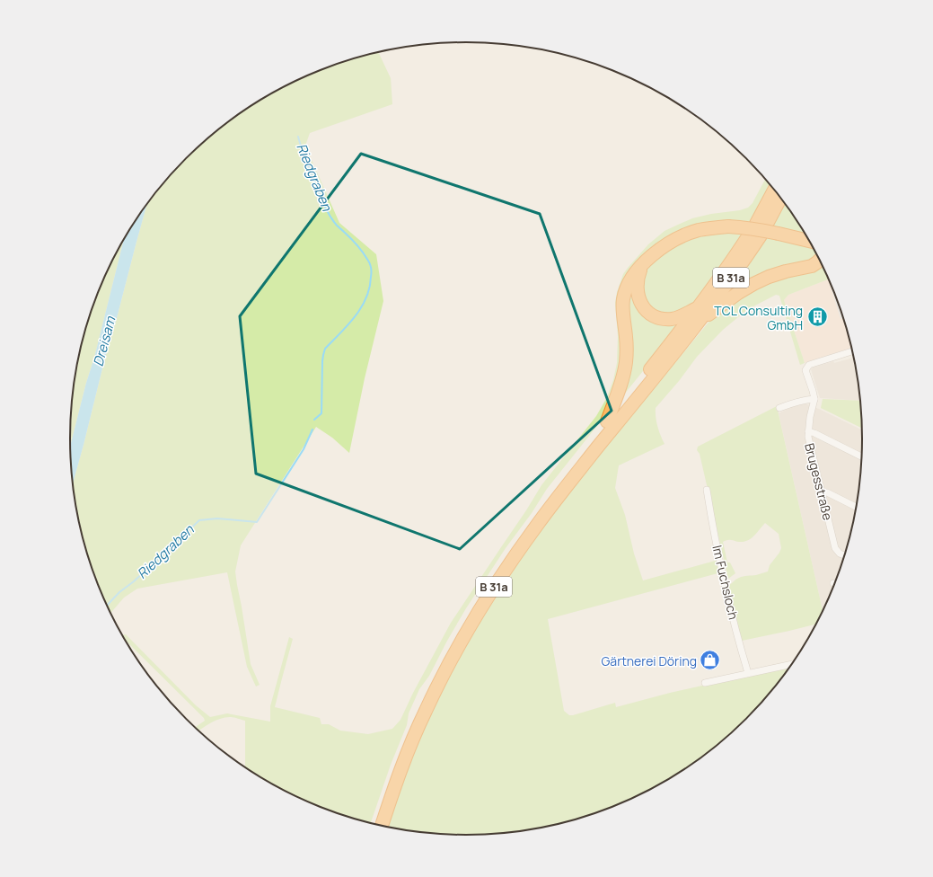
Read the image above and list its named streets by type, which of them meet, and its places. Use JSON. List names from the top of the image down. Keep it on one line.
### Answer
{"streets":{"highway":["B 31a"],"street":["Brugesstraße","Im Fuchsloch"]},"water":["Riedgraben","Dreisam"],"places":{"building":["TCL Consulting GmbH"],"shop":["Gärtnerei Döring"]}}
